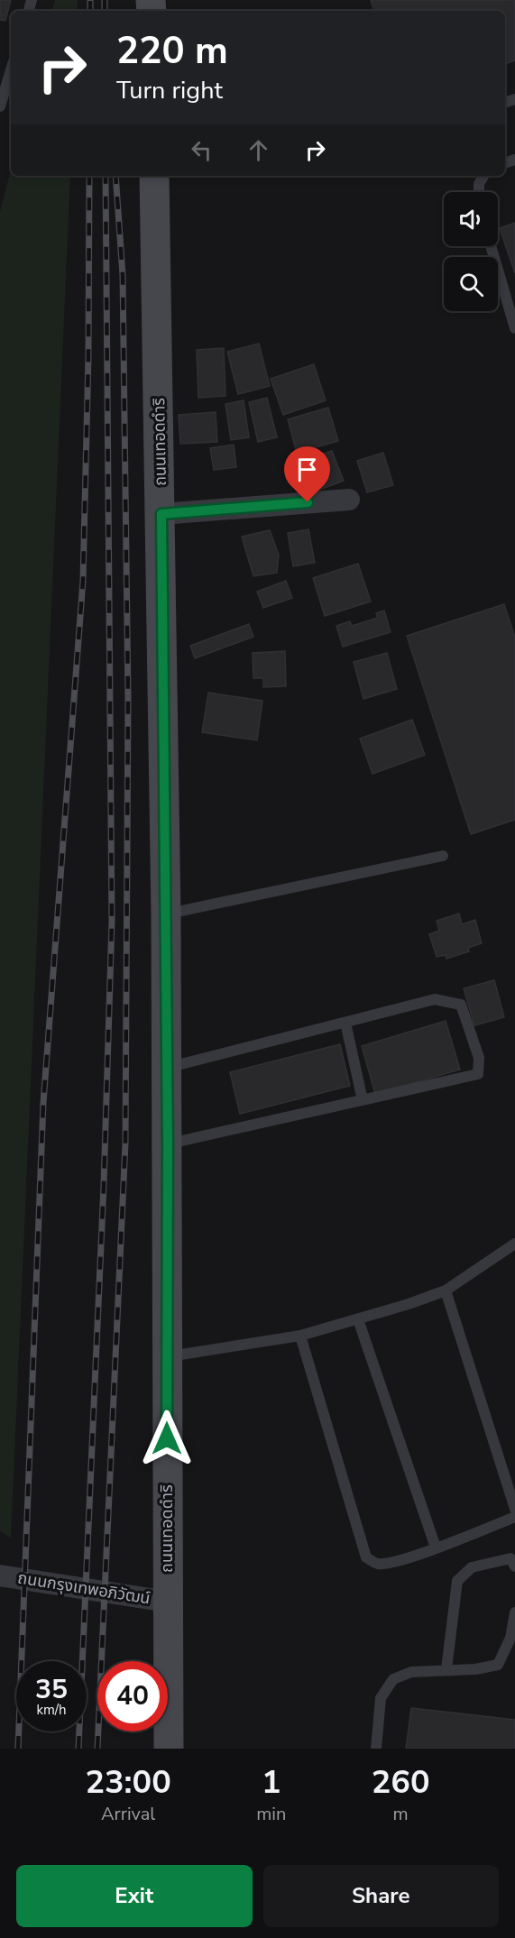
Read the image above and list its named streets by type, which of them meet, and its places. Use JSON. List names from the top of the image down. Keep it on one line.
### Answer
{"streets":{"street":["ถนนเทอดดำริ","ถนนกรุงเทพอภิวัฒน์"]},"crossings":[["ถนนเทอดดำริ","ถนนกรุงเทพอภิวัฒน์"]],"page":{"turn":["220 m","Turn right"],"speed":"35 km/h","limit":"40","eta":["23:00","Arrival","1","min","260","m"],"buttons":["Exit","Share"]}}
